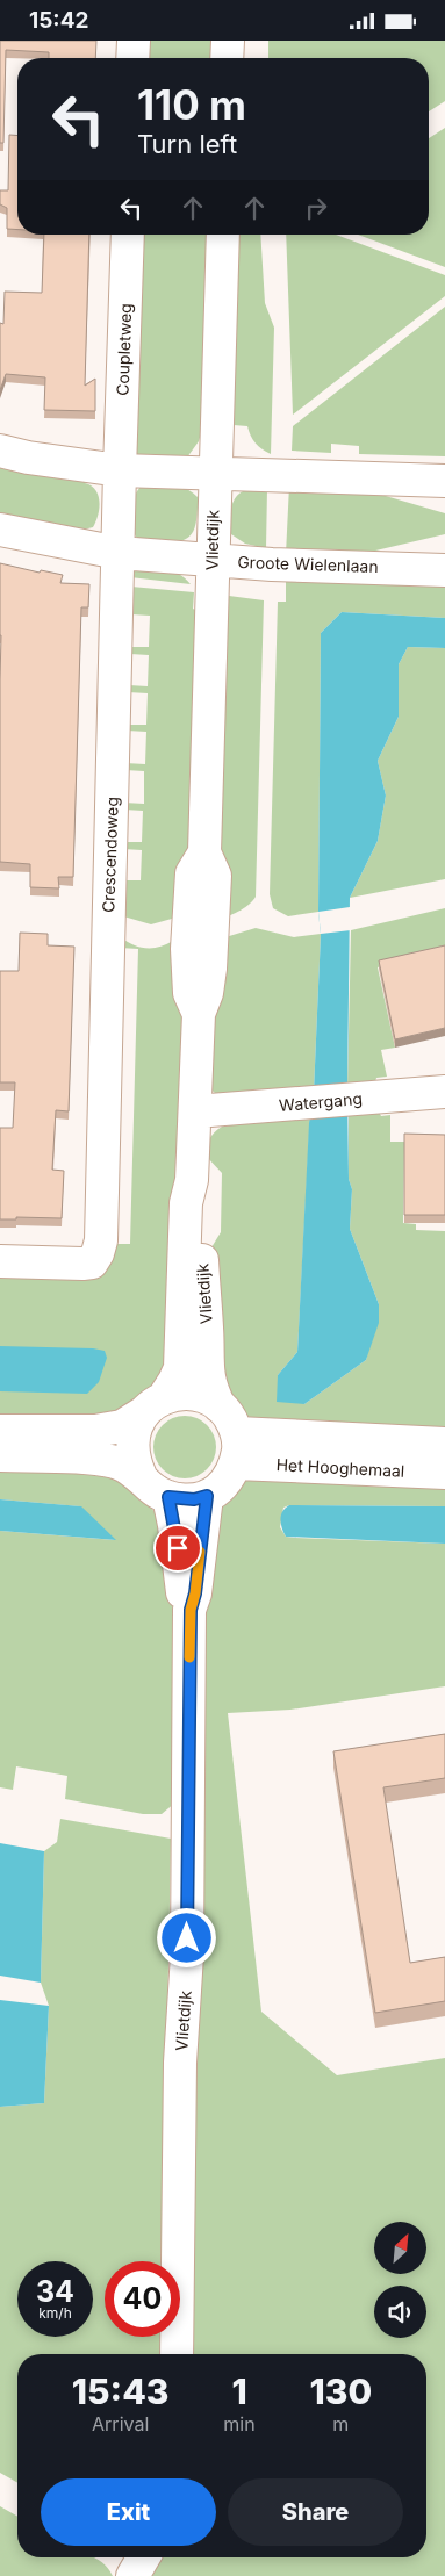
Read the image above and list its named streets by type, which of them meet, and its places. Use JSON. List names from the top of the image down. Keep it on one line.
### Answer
{"streets":{"street":["Coupletweg","Vlietdijk","Groote Wielenlaan","Crescendoweg","Watergang","Het Hooghemaal"]},"crossings":[["Coupletweg","Crescendoweg"],["Vlietdijk","Groote Wielenlaan"],["Vlietdijk","Watergang"],["Vlietdijk","Het Hooghemaal"],["Groote Wielenlaan","Crescendoweg"]],"north":"top right","page":{"status":"15:42","turn":["110 m","Turn left"],"speed":"34 km/h","limit":"40","eta":["15:43","Arrival","1","min","130","m"],"buttons":["Exit","Share"]}}
